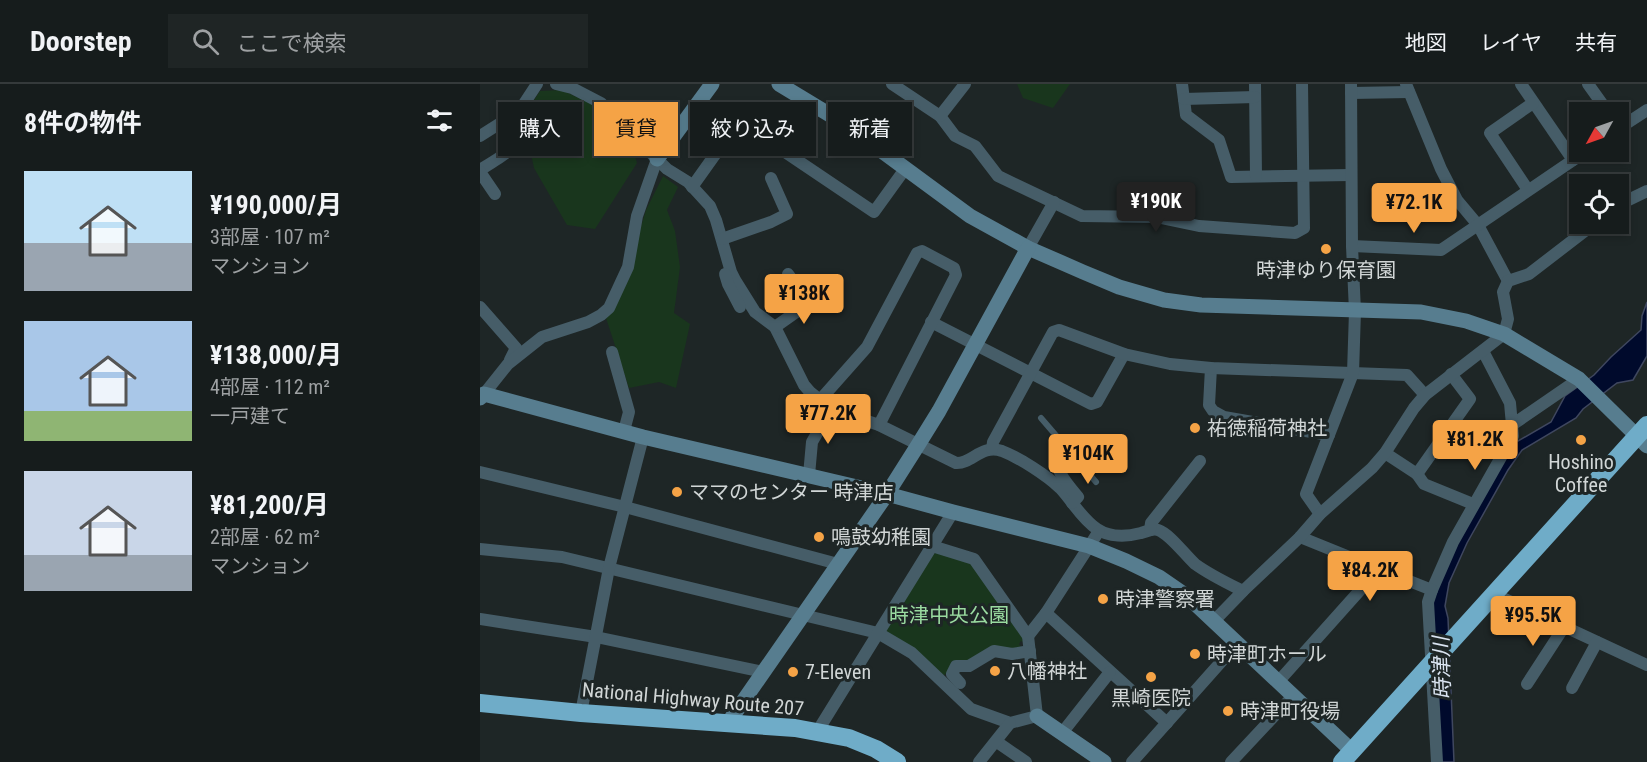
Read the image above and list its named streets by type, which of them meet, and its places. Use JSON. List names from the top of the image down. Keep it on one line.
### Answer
{"streets":{"highway":["National Highway Route 207"]},"water":["時津川"],"parks":["時津中央公園"],"places":["時津ゆり保育園","祐徳稲荷神社","Hoshino Coffee","ママのセンター 時津店","鳴鼓幼稚園","時津警察署","時津町ホール","八幡神社","7-Eleven","黒崎医院","時津町役場"],"north":"bottom left","page":{"header":"Doorstep","search":"ここで検索","nav":["地図","レイヤ","共有"],"heading":"8件の物件","chip":["購入","賃貸","絞り込み","新着"],"list":[{"name":"¥190,000/月","note":"3部屋 · 107 m² · マンション"},{"name":"¥138,000/月","note":"4部屋 · 112 m² · 一戸建て"},{"name":"¥81,200/月","note":"2部屋 · 62 m² · マンション"}],"price":["¥190K","¥72.1K","¥138K","¥77.2K","¥81.2K","¥104K","¥84.2K","¥95.5K"]}}
